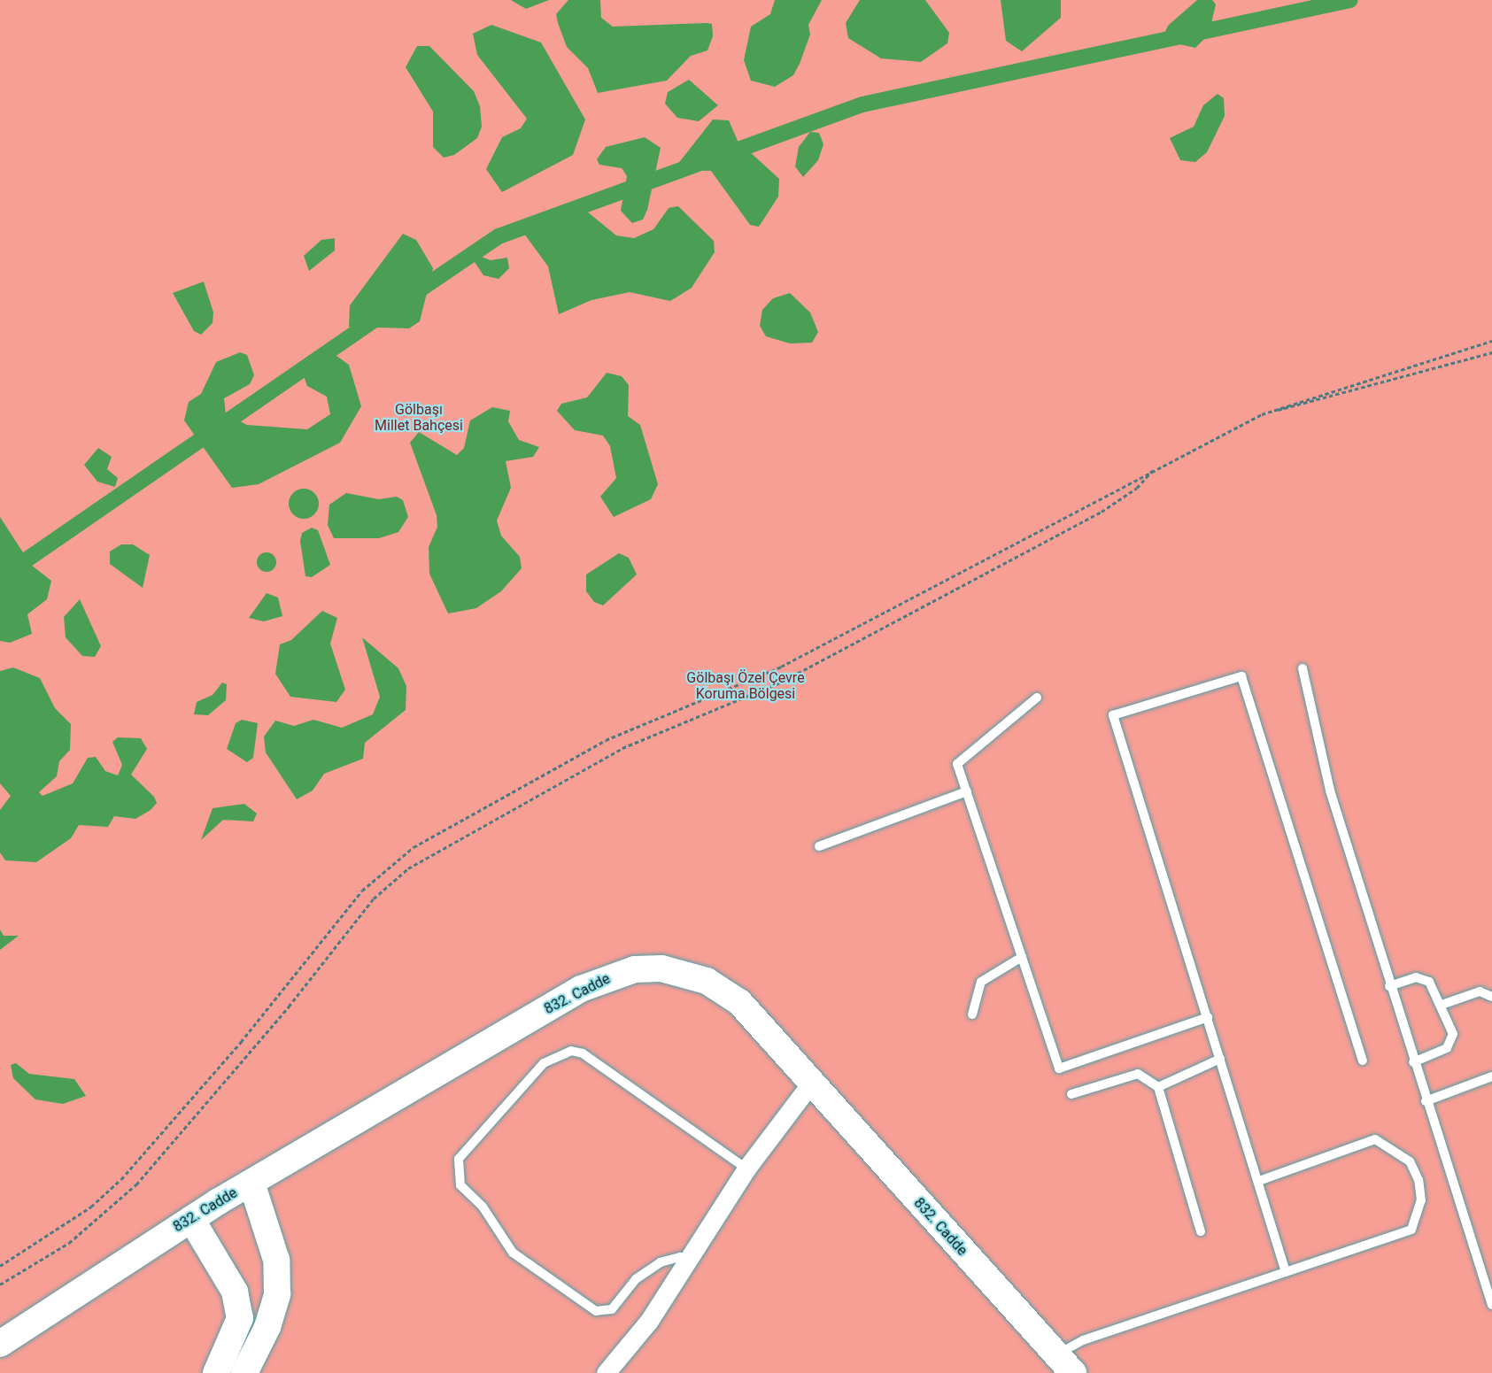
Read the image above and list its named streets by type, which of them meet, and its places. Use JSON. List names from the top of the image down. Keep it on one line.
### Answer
{"streets":{"street":["832. Cadde"]},"parks":["Gölbaşı Millet Bahçesi","Gölbaşı Özel Çevre Koruma Bölgesi"]}
